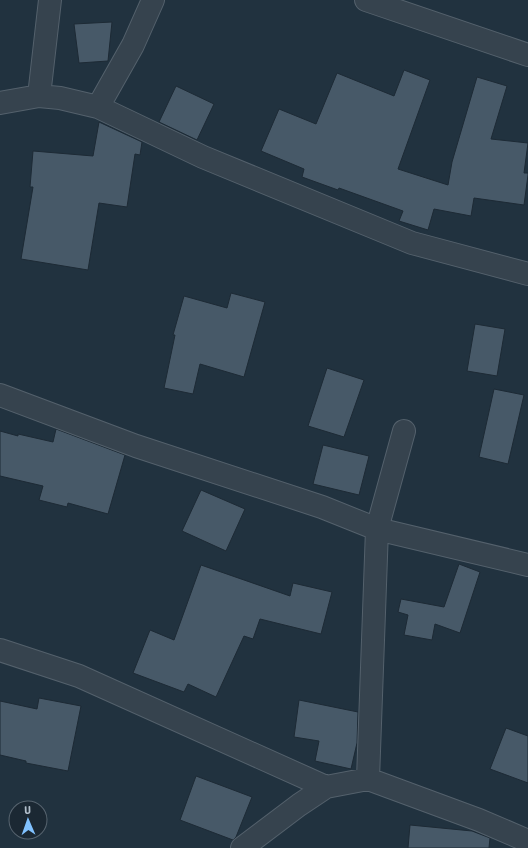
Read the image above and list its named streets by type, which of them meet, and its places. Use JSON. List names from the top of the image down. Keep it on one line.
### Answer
{"north":"top"}
